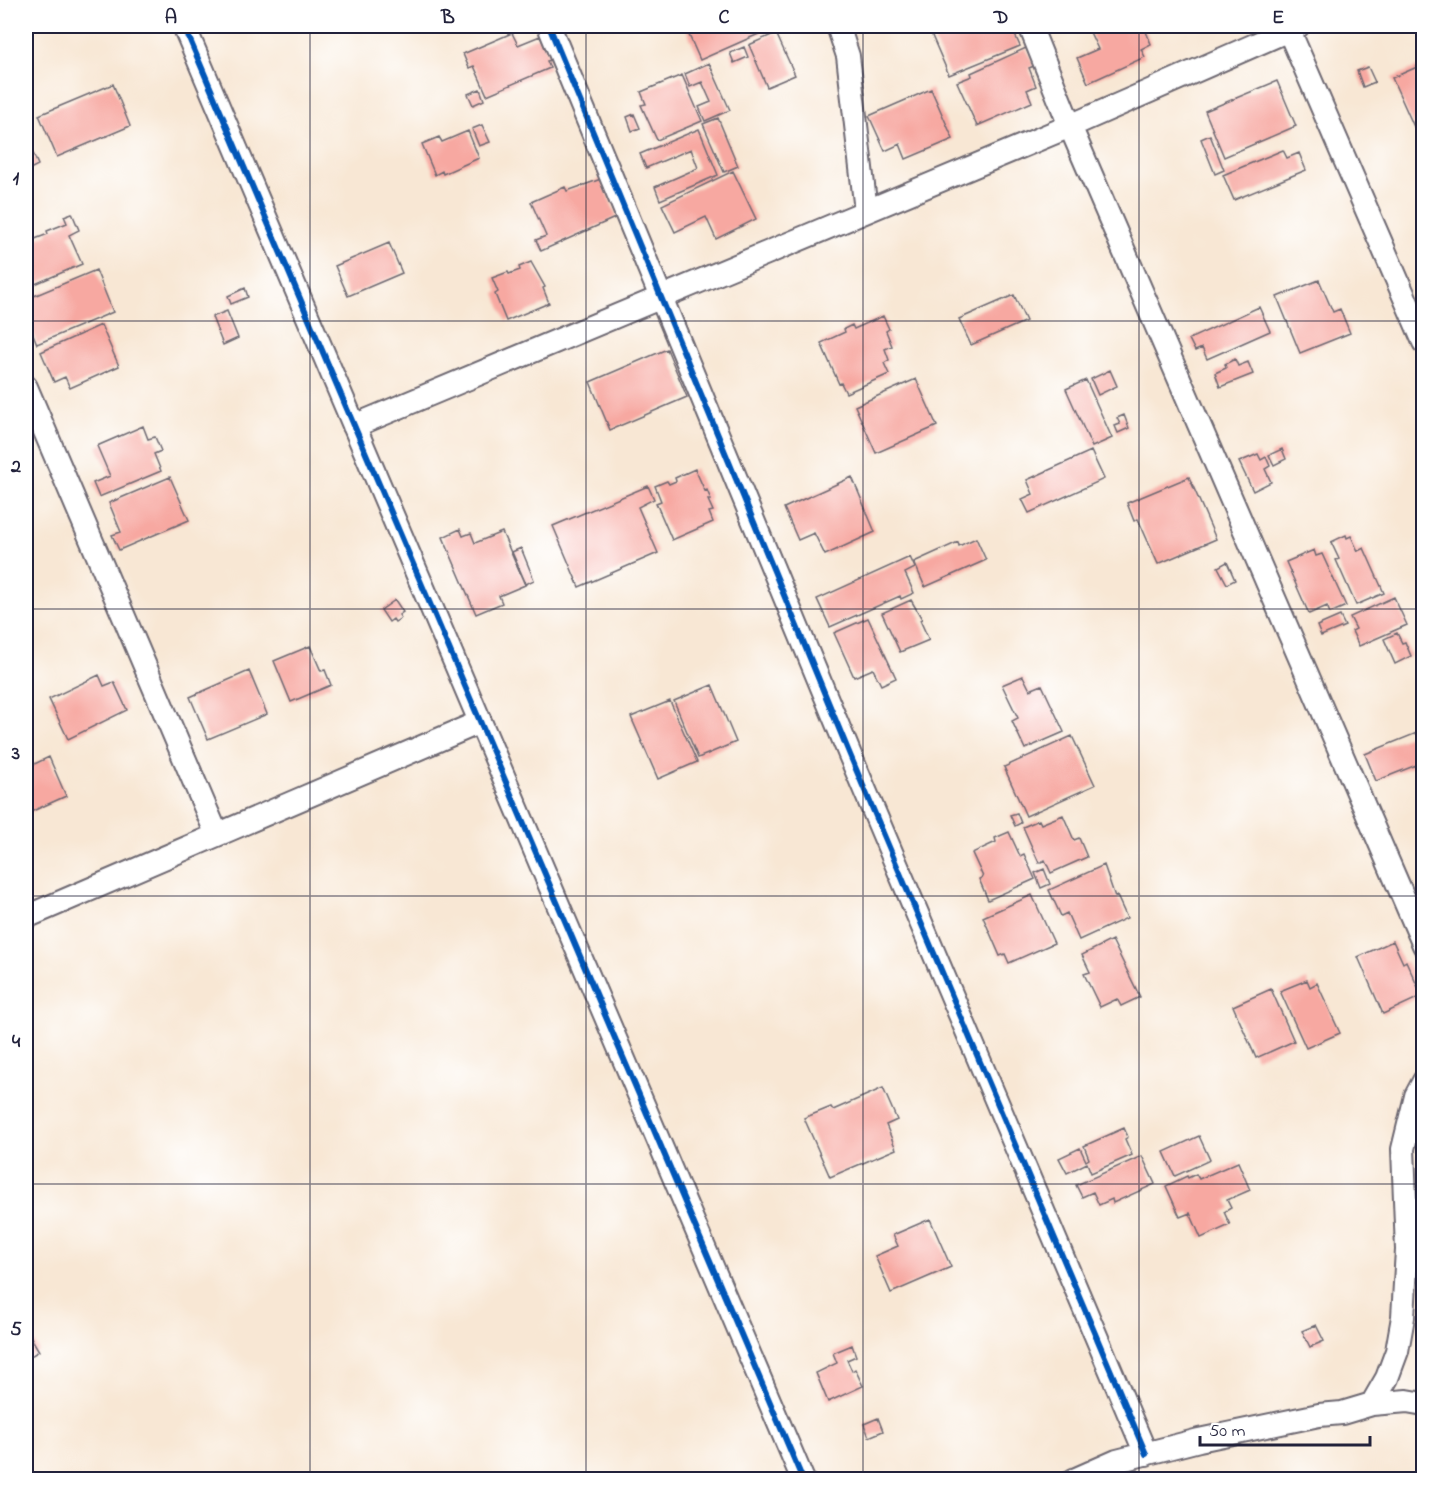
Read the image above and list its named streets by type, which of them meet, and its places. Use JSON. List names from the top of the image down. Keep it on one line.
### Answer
{"scale_bar":"50 m","grid":{"columns":["A","B","C","D","E"],"rows":["1","2","3","4","5"]}}
